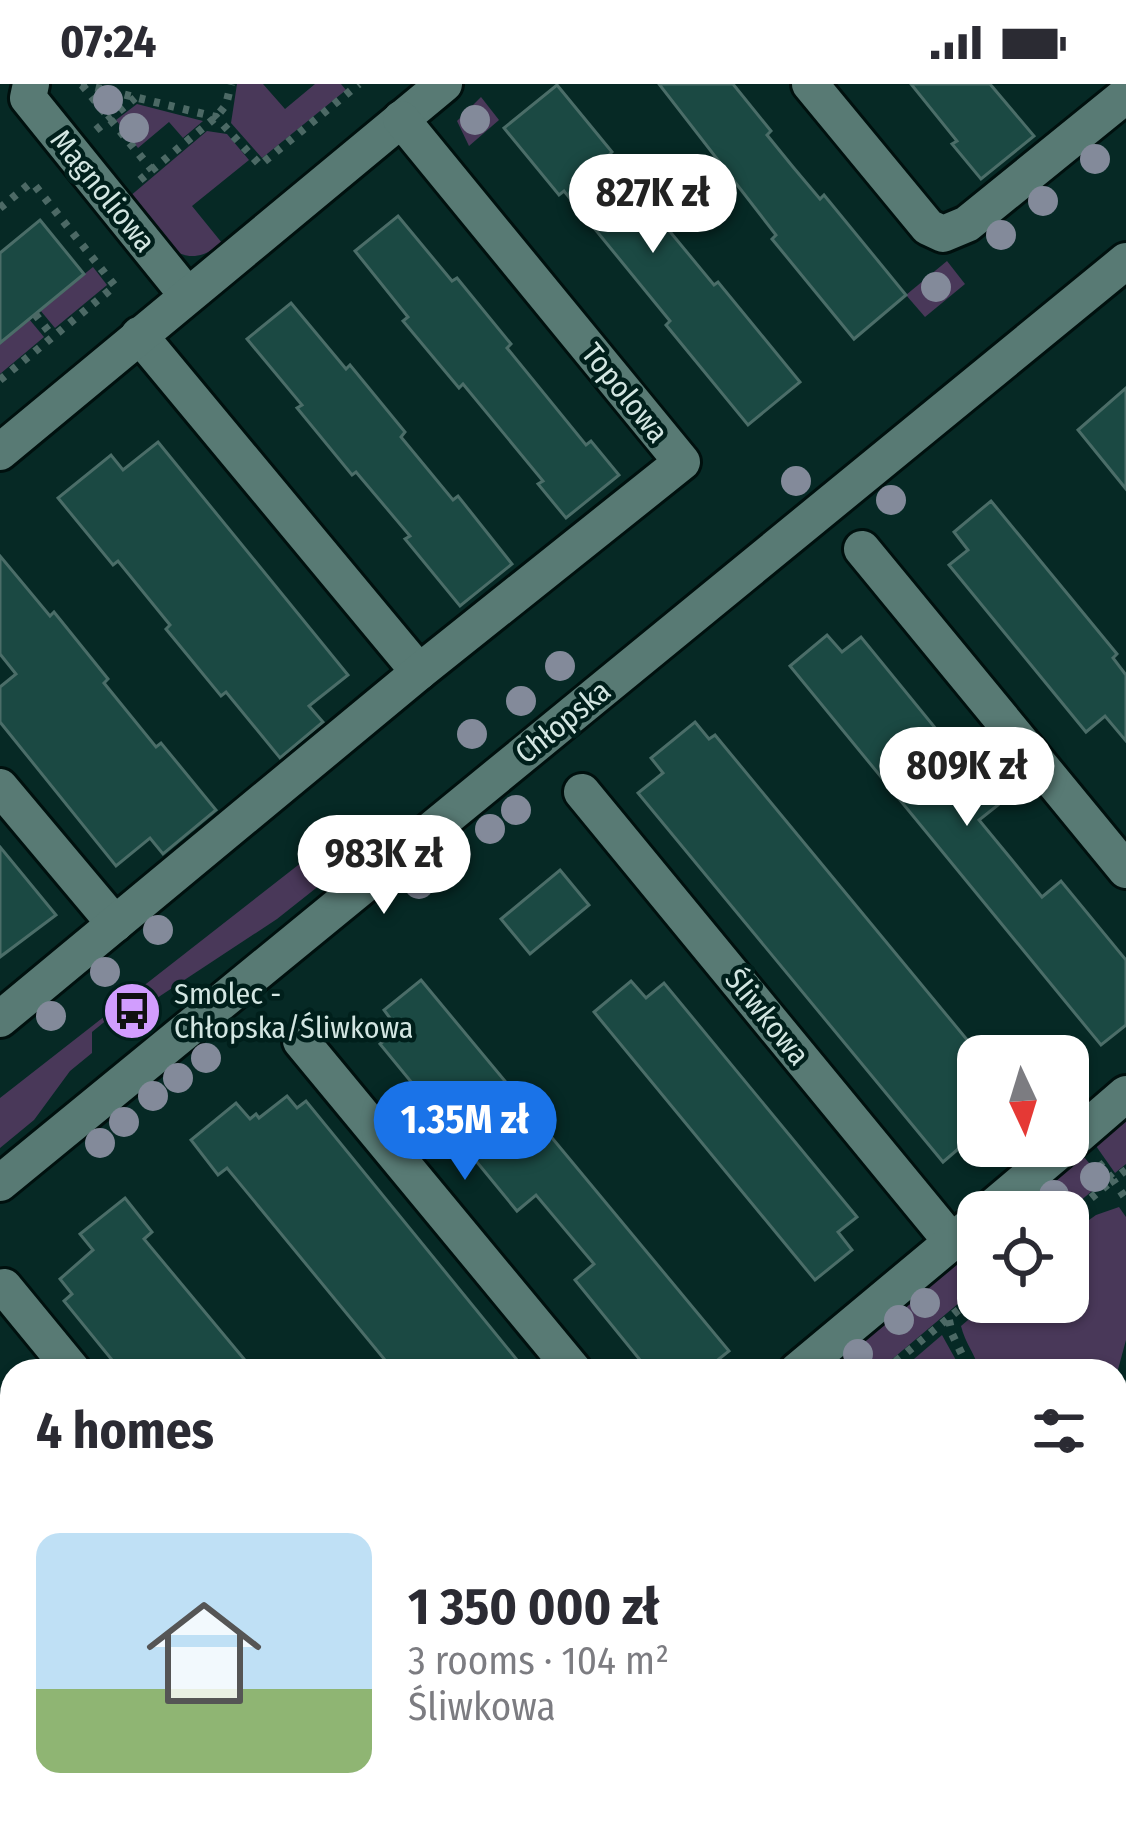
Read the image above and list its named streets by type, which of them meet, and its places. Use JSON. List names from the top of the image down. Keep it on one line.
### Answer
{"streets":{"street":["Magnoliowa","Topolowa","Chłopska","Śliwkowa"]},"places":{"bus stop":["Smolec - Chłopska/Śliwkowa"]},"north":"bottom","page":{"status":"07:24","price":["827K zł","809K zł","983K zł","1.35M zł"],"heading":"4 homes","list":[{"name":"1 350 000 zł","note":"3 rooms · 104 m² · Śliwkowa"}]}}
